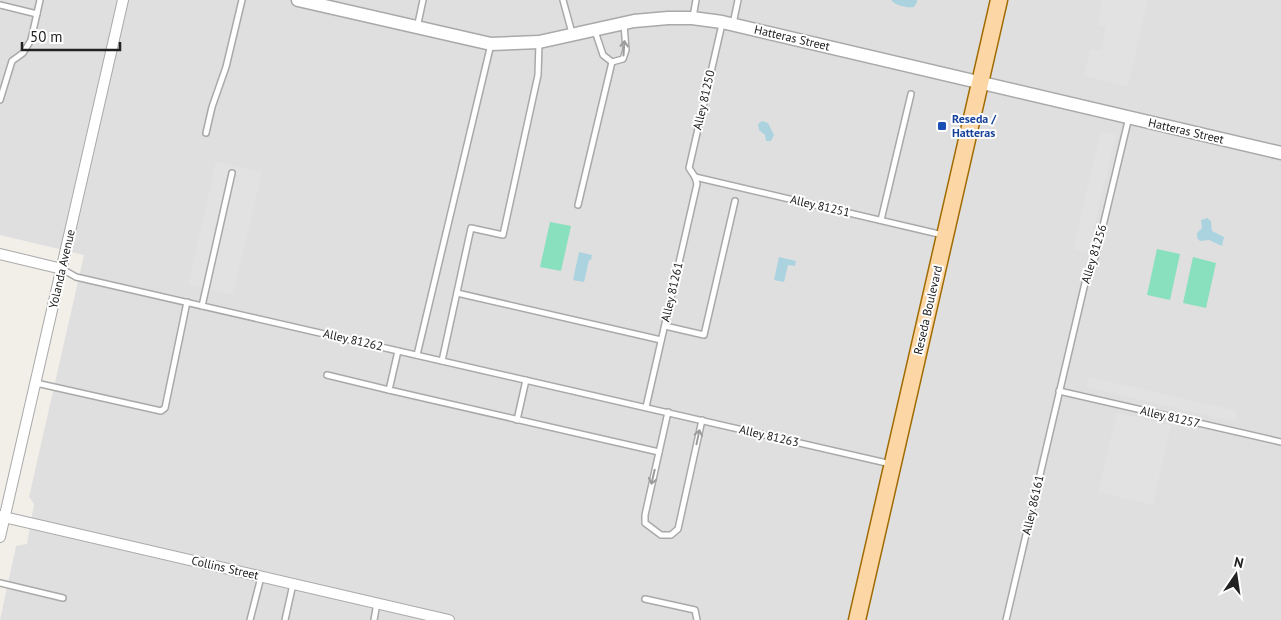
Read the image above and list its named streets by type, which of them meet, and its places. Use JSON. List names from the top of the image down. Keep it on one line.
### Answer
{"streets":{"main road":["Reseda Boulevard"],"street":["Hatteras Street","Yolanda Avenue","Collins Street"],"lane":["Alley 81250","Alley 81251","Alley 81256","Alley 81261","Alley 81262","Alley 81257","Alley 81263","Alley 86161"]},"crossings":[["Hatteras Street","Alley 81250"],["Hatteras Street","Alley 81256"],["Hatteras Street","Reseda Boulevard"],["Alley 81250","Alley 81251"],["Alley 81250","Alley 81261"],["Alley 81251","Alley 81261"],["Alley 81251","Reseda Boulevard"],["Alley 81256","Alley 81257"],["Alley 81256","Alley 86161"],["Yolanda Avenue","Alley 81262"],["Yolanda Avenue","Collins Street"],["Alley 81261","Alley 81262"],["Alley 81261","Alley 81263"],["Reseda Boulevard","Alley 81263"],["Alley 81262","Alley 81263"],["Alley 81257","Alley 86161"]],"places":{"transit":["Reseda / Hatteras"]},"scale_bar":"50 m","north":"top"}
